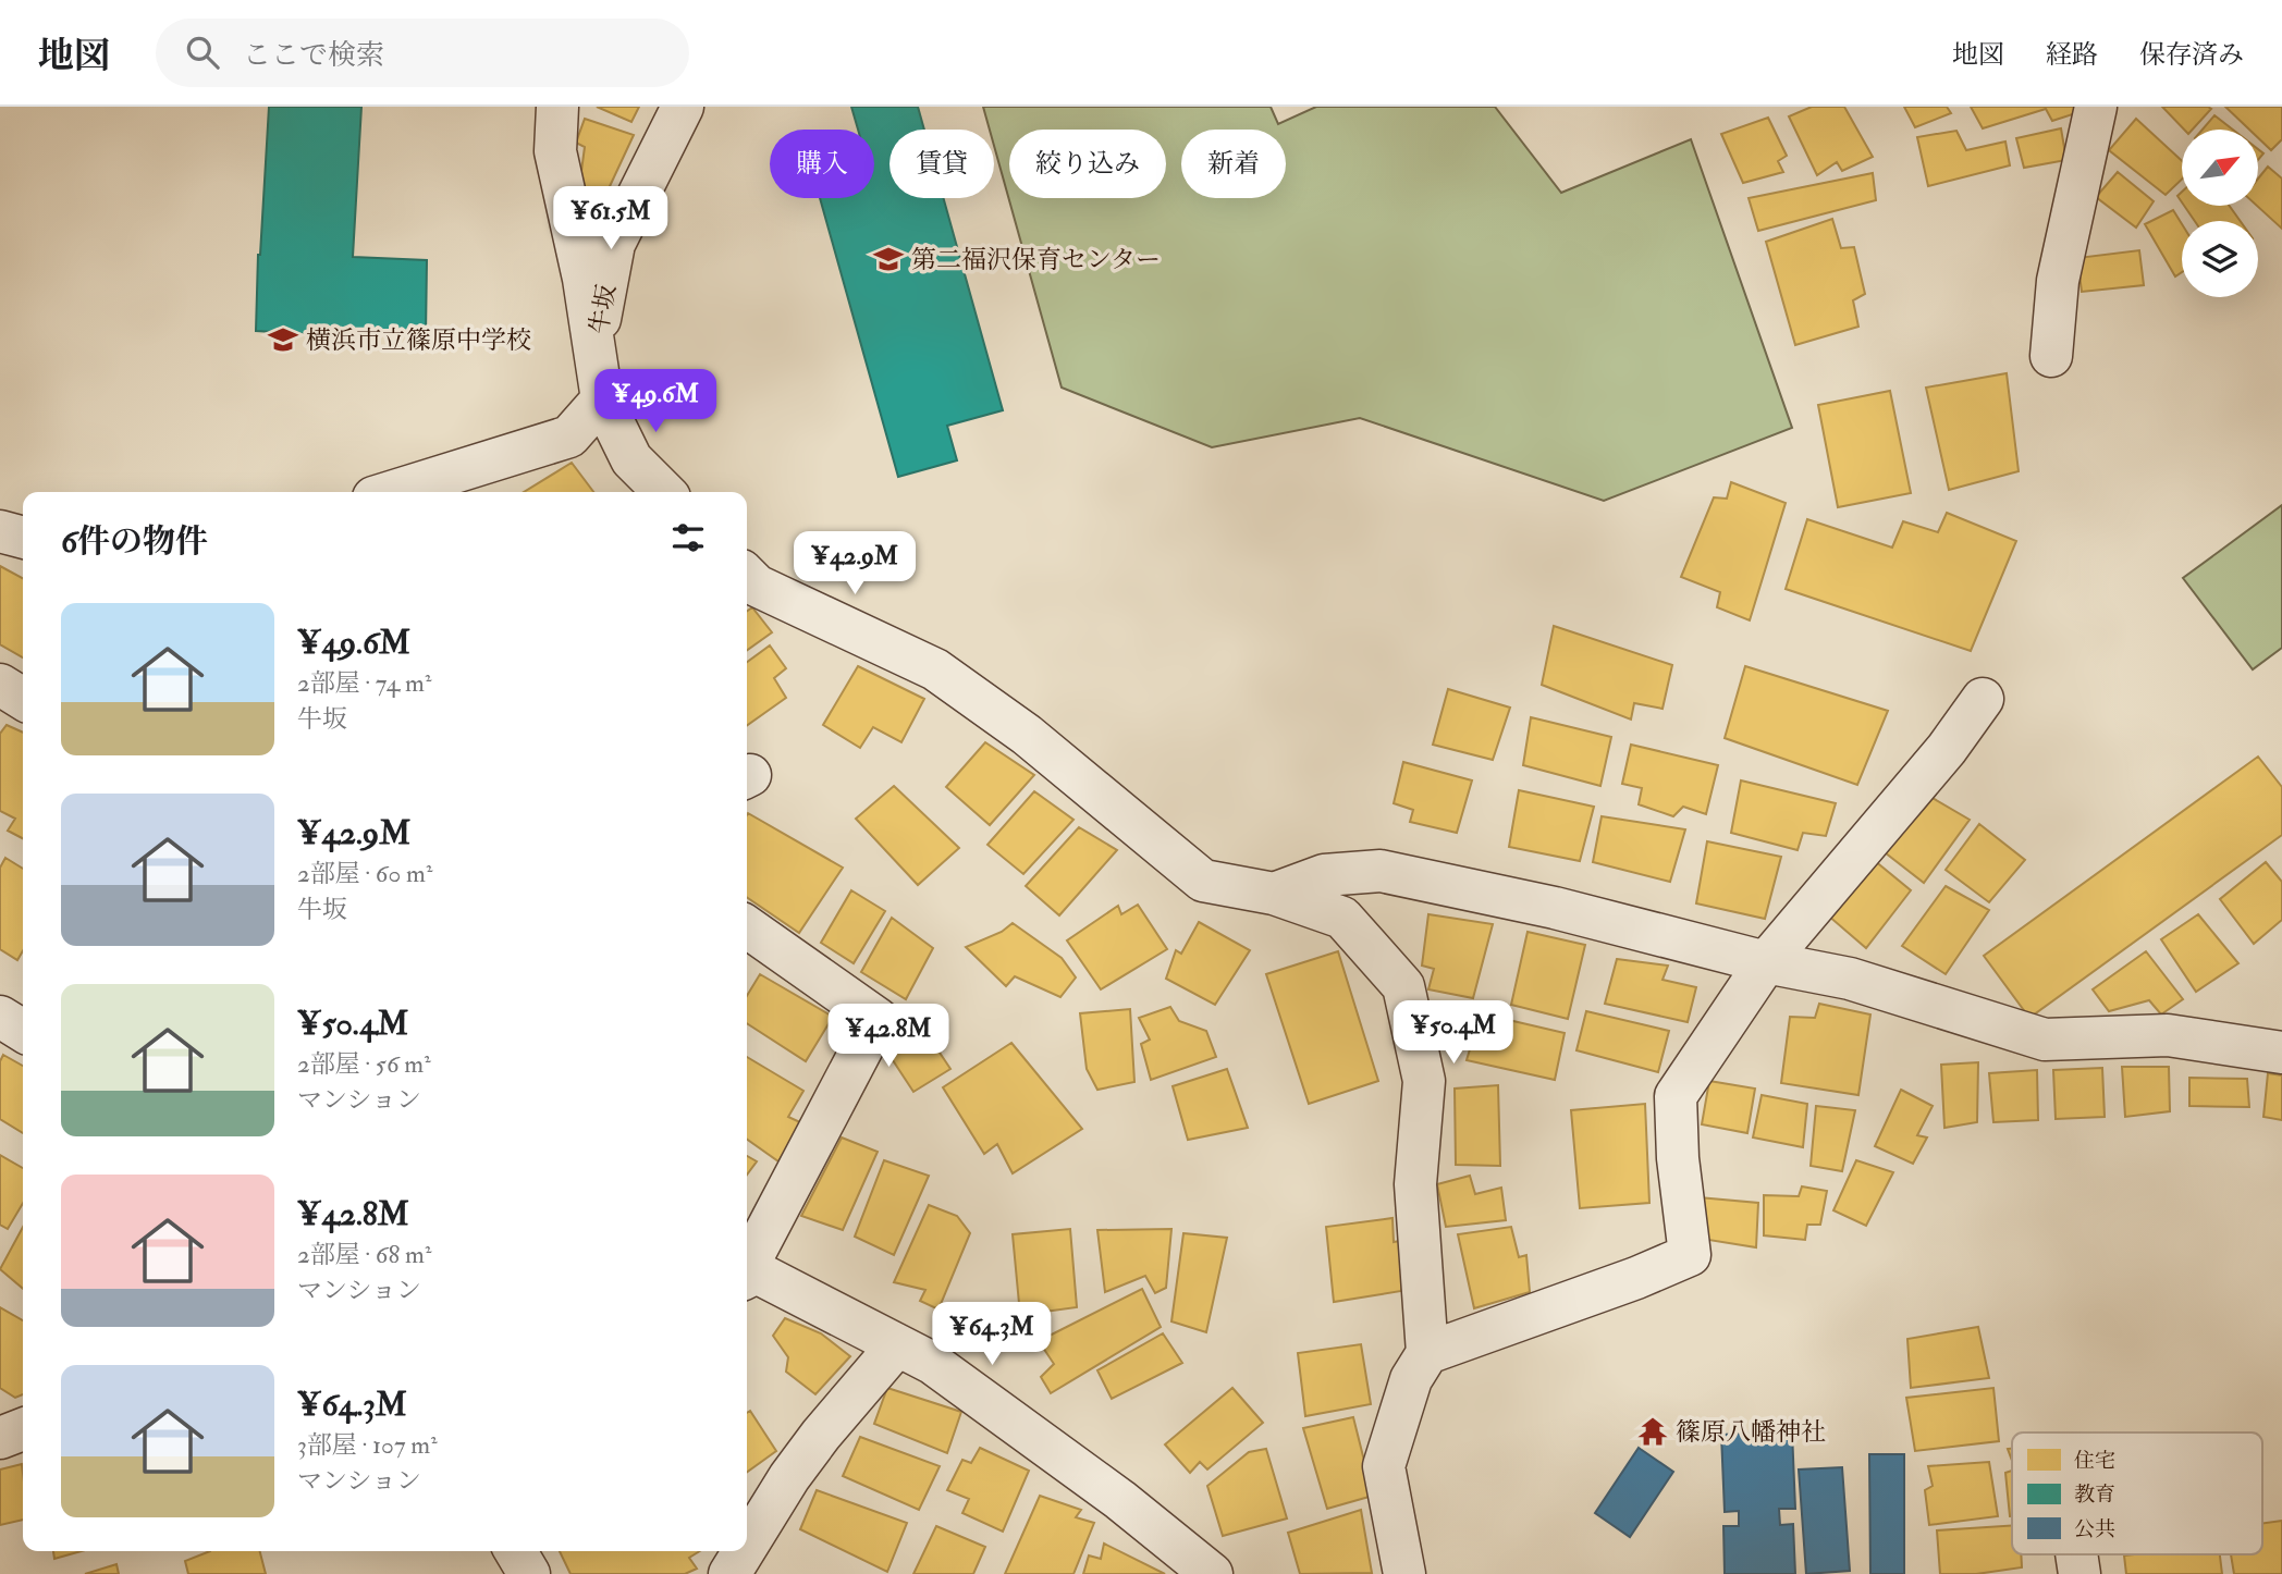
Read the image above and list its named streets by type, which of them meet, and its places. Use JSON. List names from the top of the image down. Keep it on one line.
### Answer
{"streets":{"street":["牛坂"]},"places":{"school or university":["第二福沢保育センター","横浜市立篠原中学校"],"temple":["篠原八幡神社"]},"legend":["住宅","教育","公共"],"north":"top right","page":{"header":"地図","search":"ここで検索","nav":["地図","経路","保存済み"],"chip":["購入","賃貸","絞り込み","新着"],"price":["¥61.5M","¥49.6M","¥42.9M","¥50.4M","¥42.8M","¥64.3M"],"heading":"6件の物件","list":[{"name":"¥49.6M","note":"2部屋 · 74 m² · 牛坂"},{"name":"¥42.9M","note":"2部屋 · 60 m² · 牛坂"},{"name":"¥50.4M","note":"2部屋 · 56 m² · マンション"},{"name":"¥42.8M","note":"2部屋 · 68 m² · マンション"},{"name":"¥64.3M","note":"3部屋 · 107 m² · マンション"}]}}
